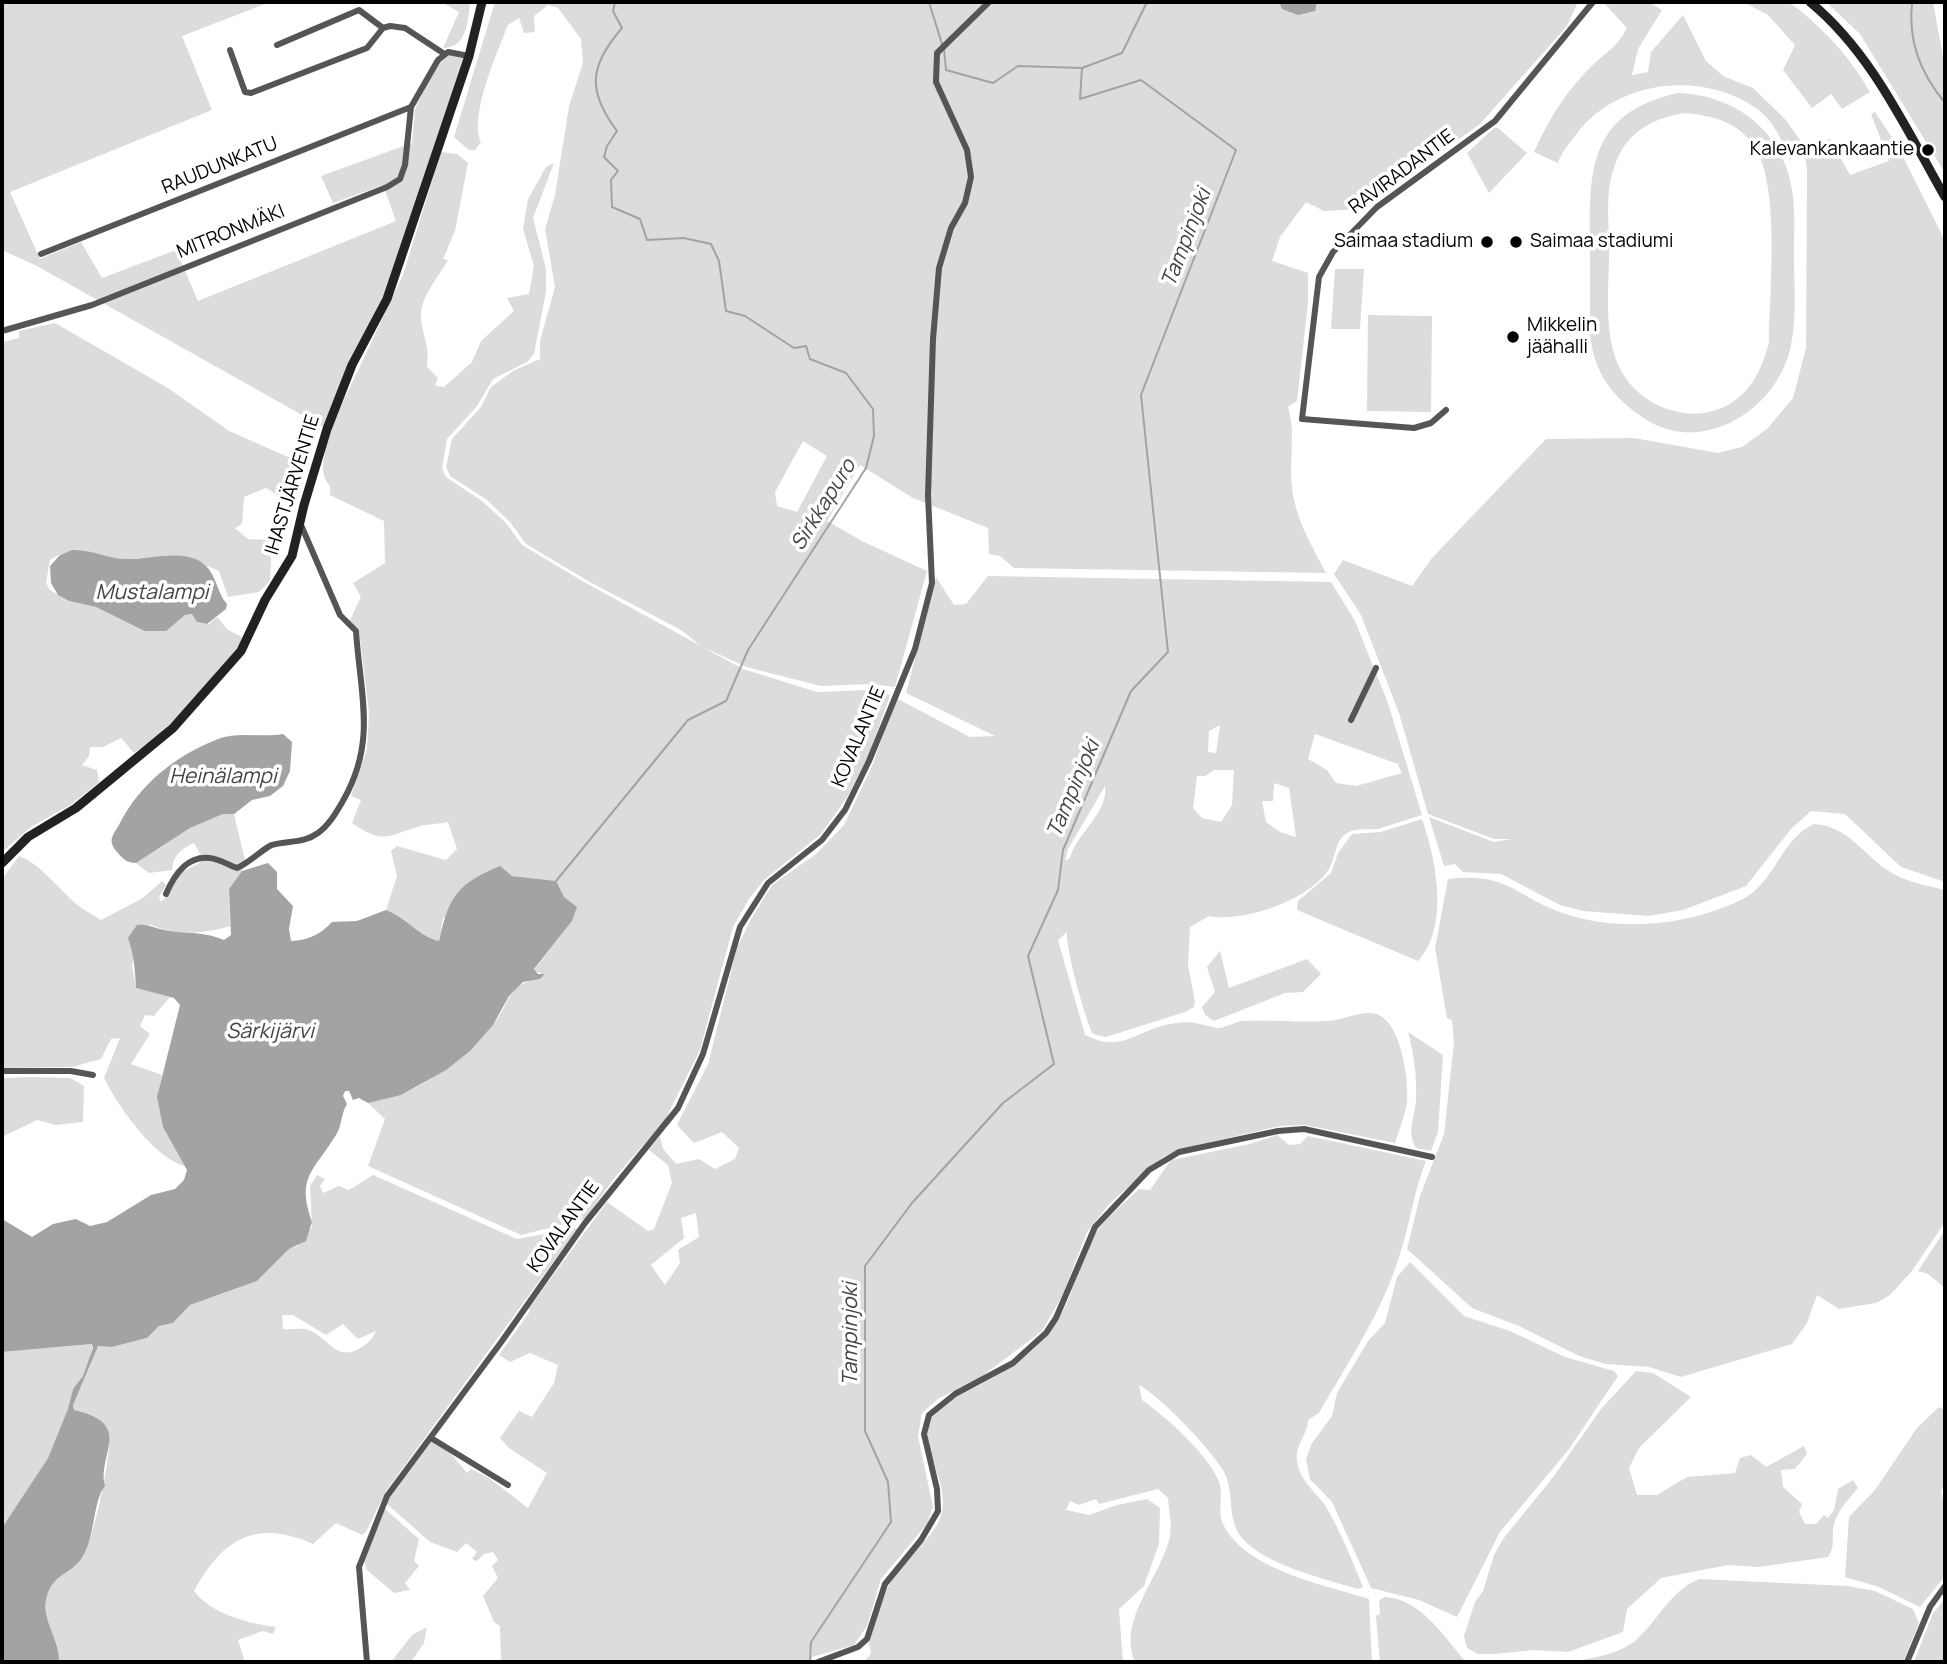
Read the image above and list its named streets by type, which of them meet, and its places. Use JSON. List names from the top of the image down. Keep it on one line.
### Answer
{"streets":{"street":["RAUDUNKATU","RAVIRADANTIE","MITRONMÄKI","IHASTJÄRVENTIE","KOVALANTIE"]},"crossings":[["RAUDUNKATU","MITRONMÄKI"]],"water":["Tampinjoki","Sirkkapuro","Mustalampi","Heinälampi","Särkijärvi"],"places":["Kalevankankaantie","Saimaa stadium","Saimaa stadiumi","Mikkelin jäähalli"]}
